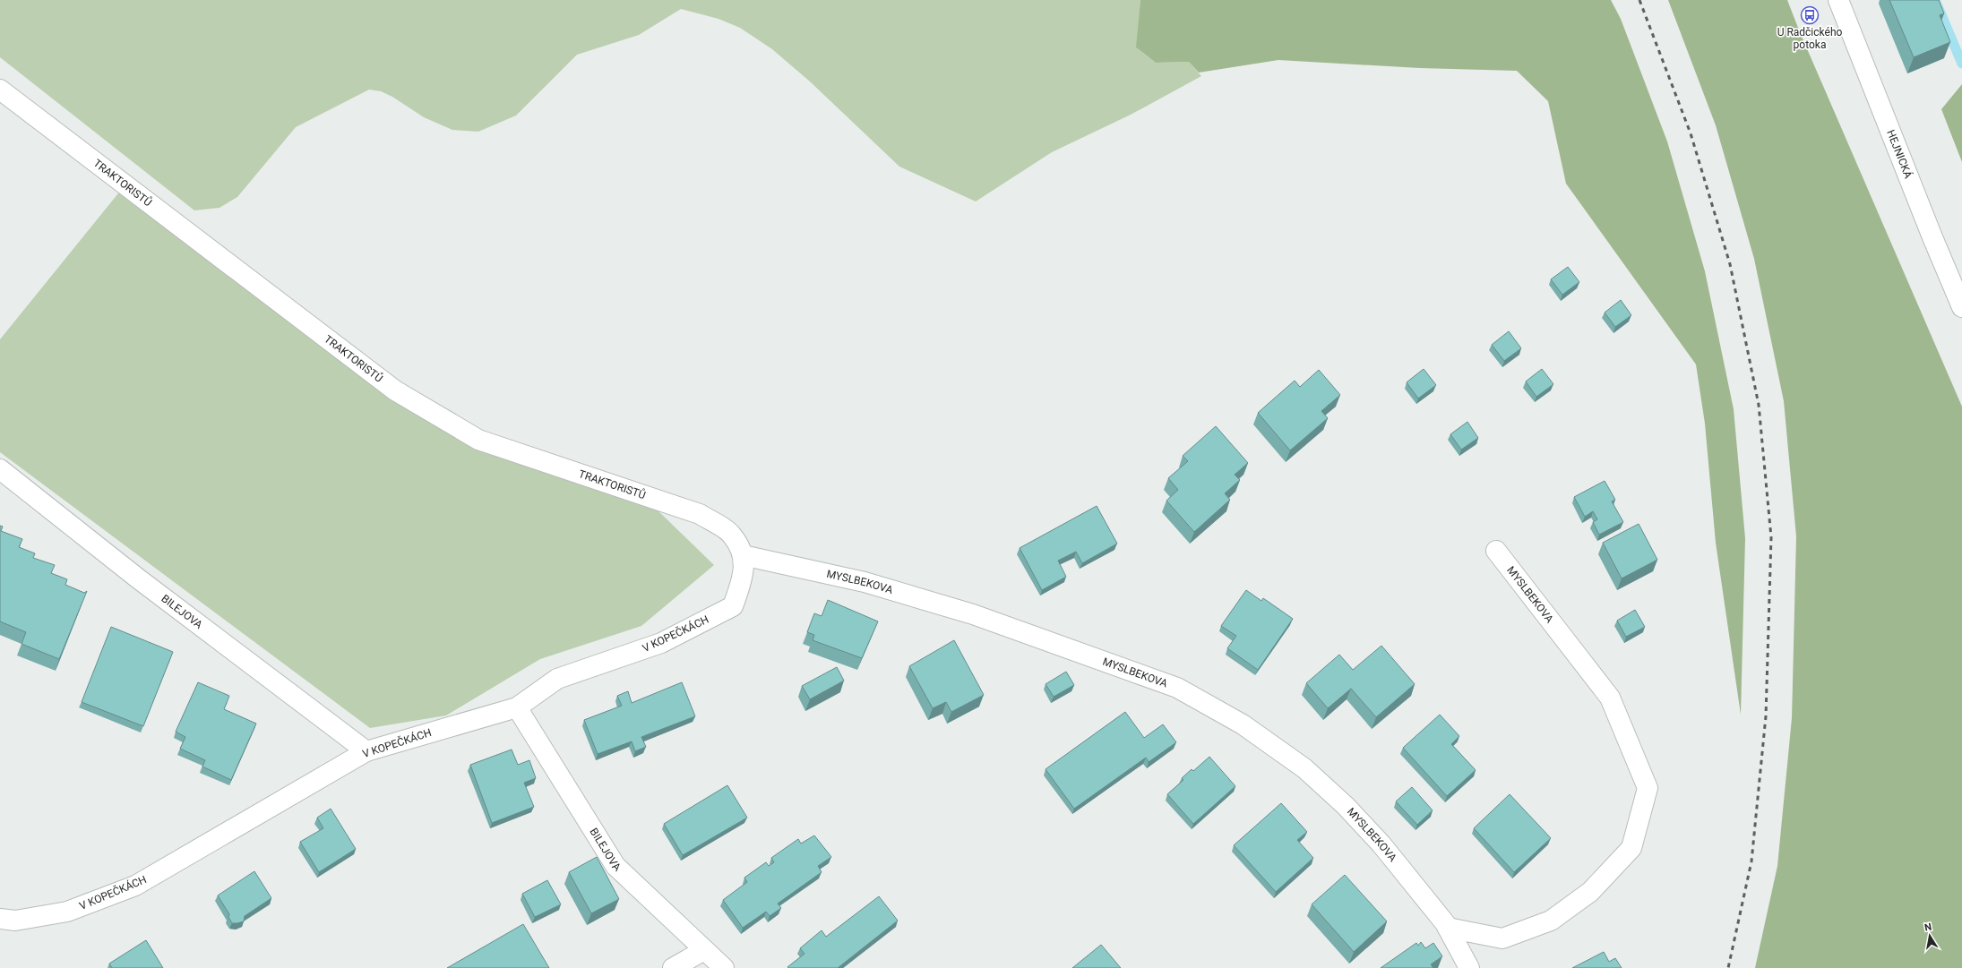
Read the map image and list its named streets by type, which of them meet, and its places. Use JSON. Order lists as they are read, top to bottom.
{
  "streets": {
    "street": [
      "HEJNICKÁ",
      "TRAKTORISTŮ",
      "MYSLBEKOVA",
      "BILEJOVA",
      "V KOPEČKÁCH"
    ]
  },
  "crossings": [
    ["TRAKTORISTŮ", "MYSLBEKOVA"],
    ["TRAKTORISTŮ", "V KOPEČKÁCH"],
    ["MYSLBEKOVA", "V KOPEČKÁCH"],
    ["BILEJOVA", "V KOPEČKÁCH"]
  ],
  "places": {
    "bus stop": ["U Radčického potoka"]
  },
  "north": "top"
}
